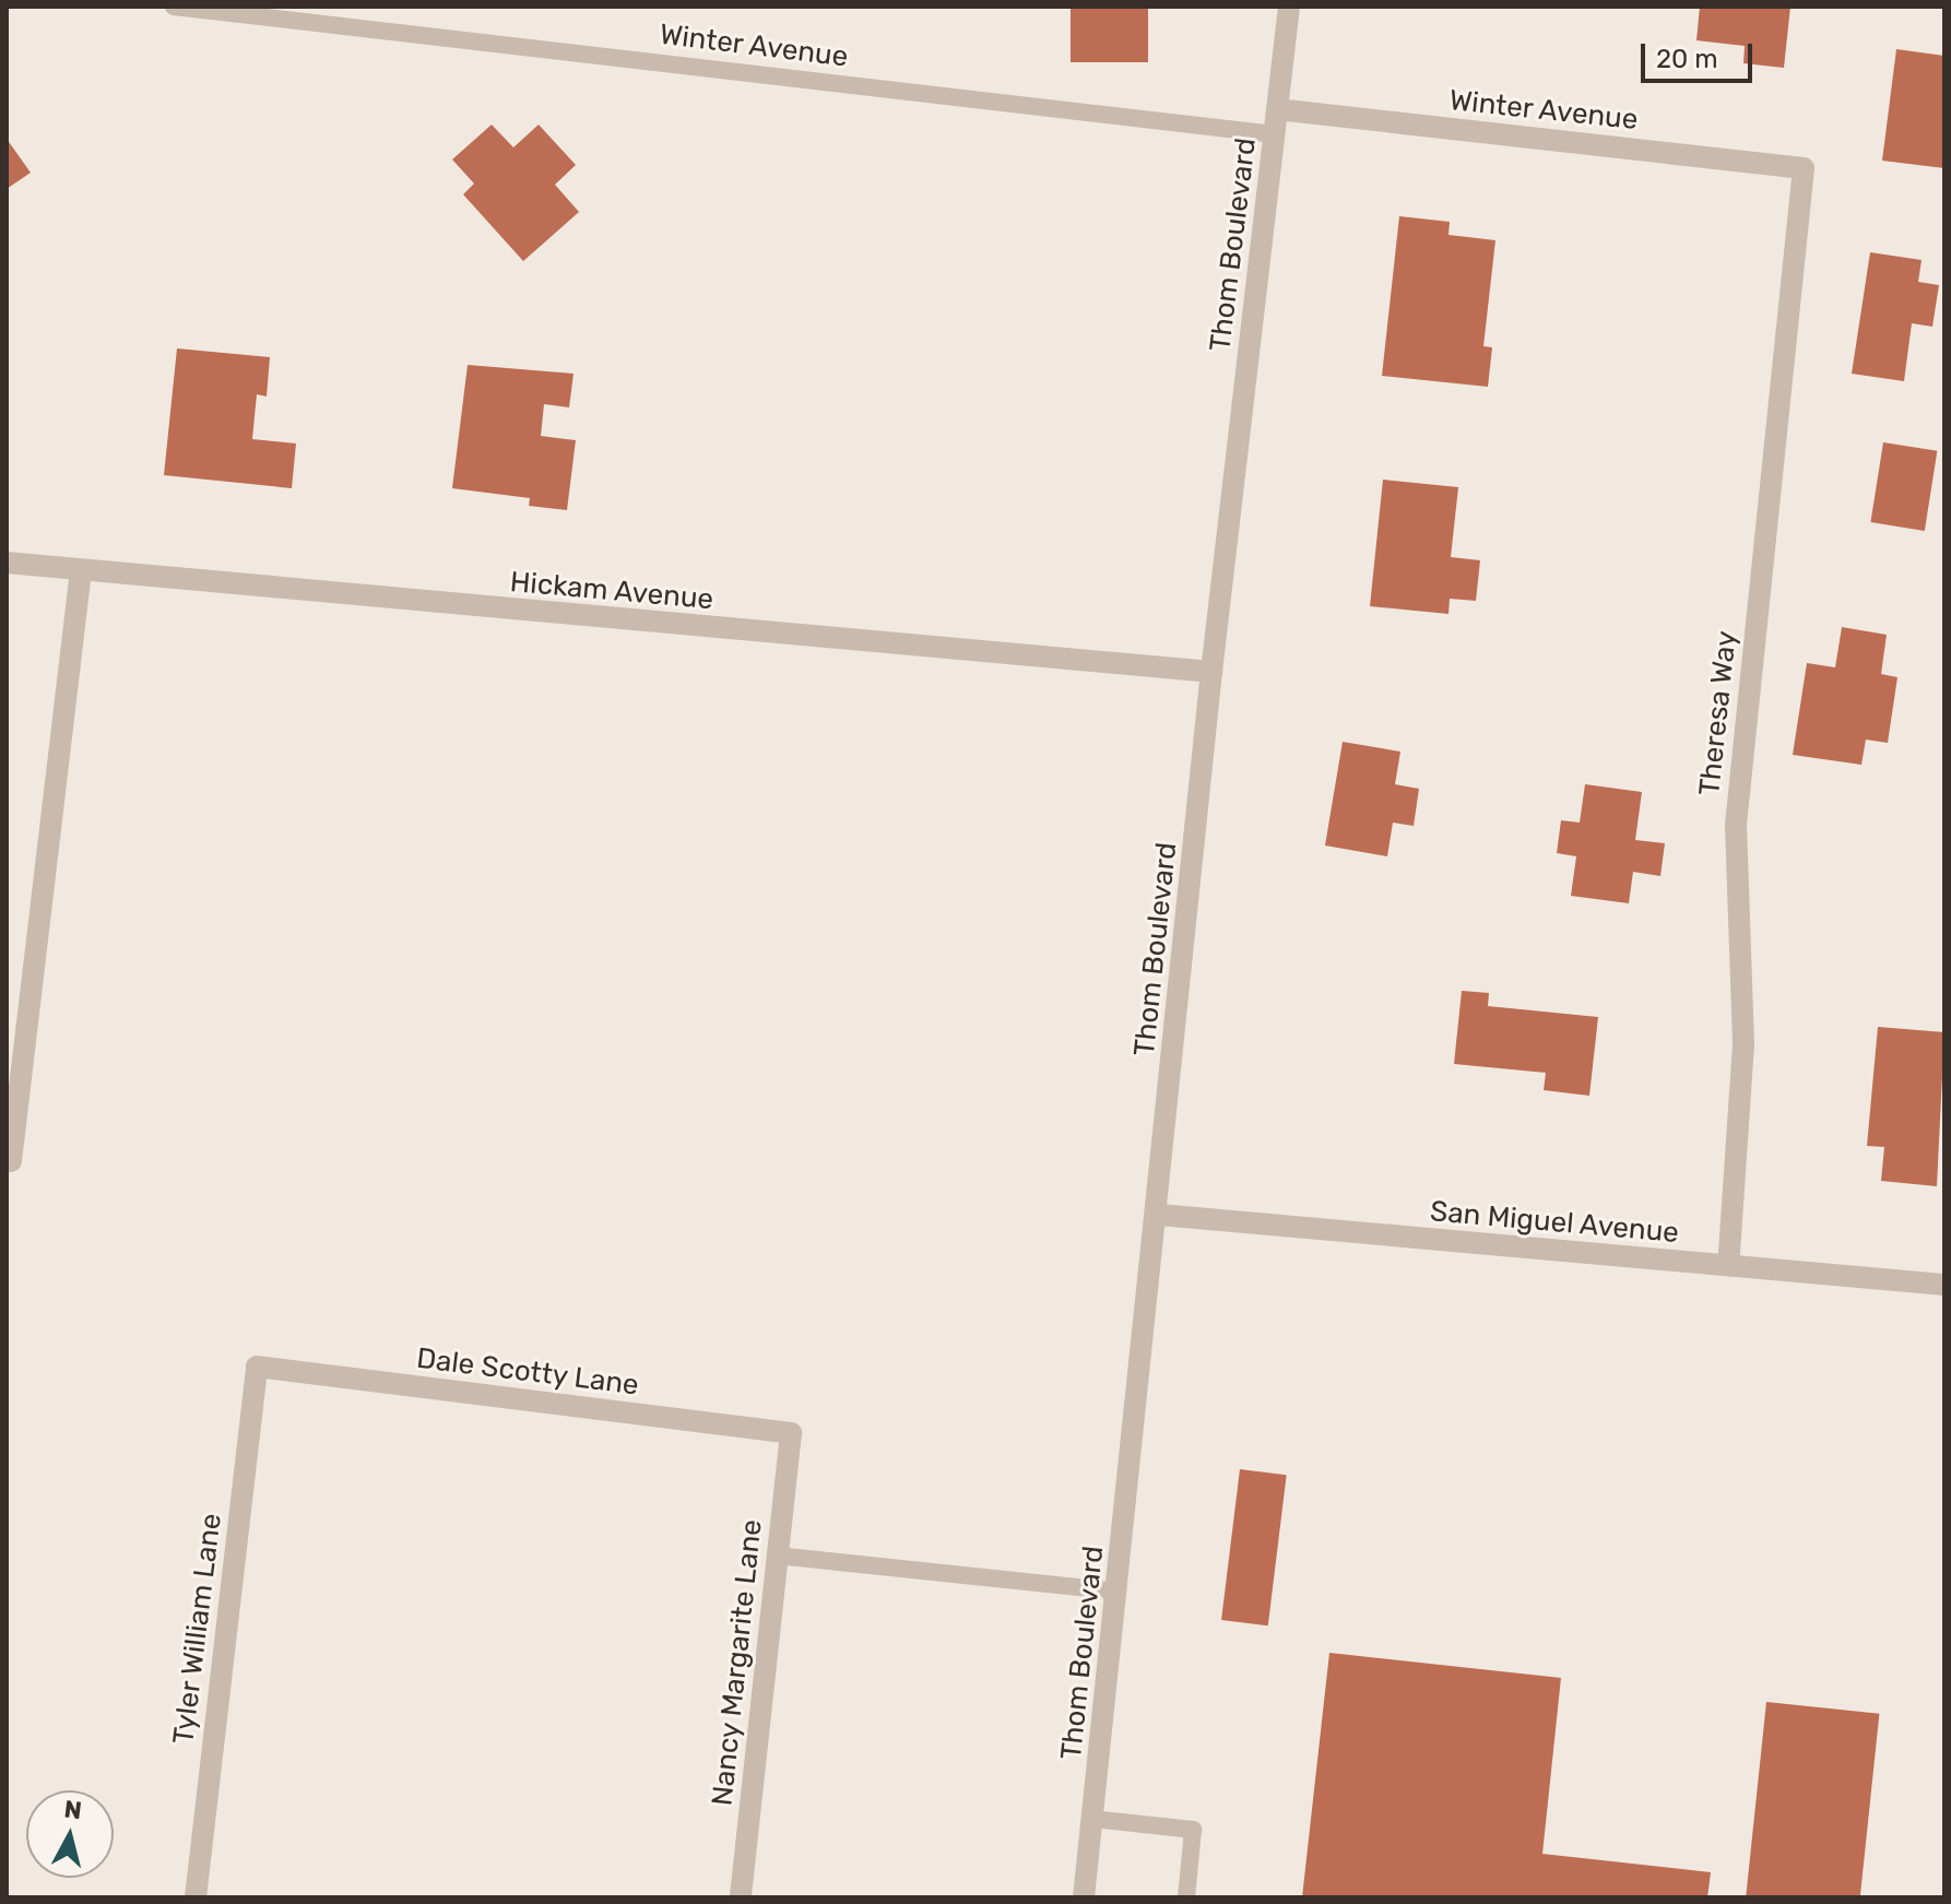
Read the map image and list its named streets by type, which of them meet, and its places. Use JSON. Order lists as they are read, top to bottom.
{
  "streets": {
    "street": [
      "Winter Avenue",
      "Thom Boulevard",
      "Hickam Avenue",
      "Theresa Way",
      "San Miguel Avenue",
      "Dale Scotty Lane",
      "Tyler William Lane",
      "Nancy Margarite Lane"
    ]
  },
  "crossings": [
    ["Winter Avenue", "Thom Boulevard"],
    ["Winter Avenue", "Theresa Way"],
    ["Thom Boulevard", "Hickam Avenue"],
    ["Thom Boulevard", "San Miguel Avenue"],
    ["Theresa Way", "San Miguel Avenue"],
    ["Dale Scotty Lane", "Tyler William Lane"],
    ["Dale Scotty Lane", "Nancy Margarite Lane"]
  ],
  "scale_bar": "20 m",
  "north": "top"
}
